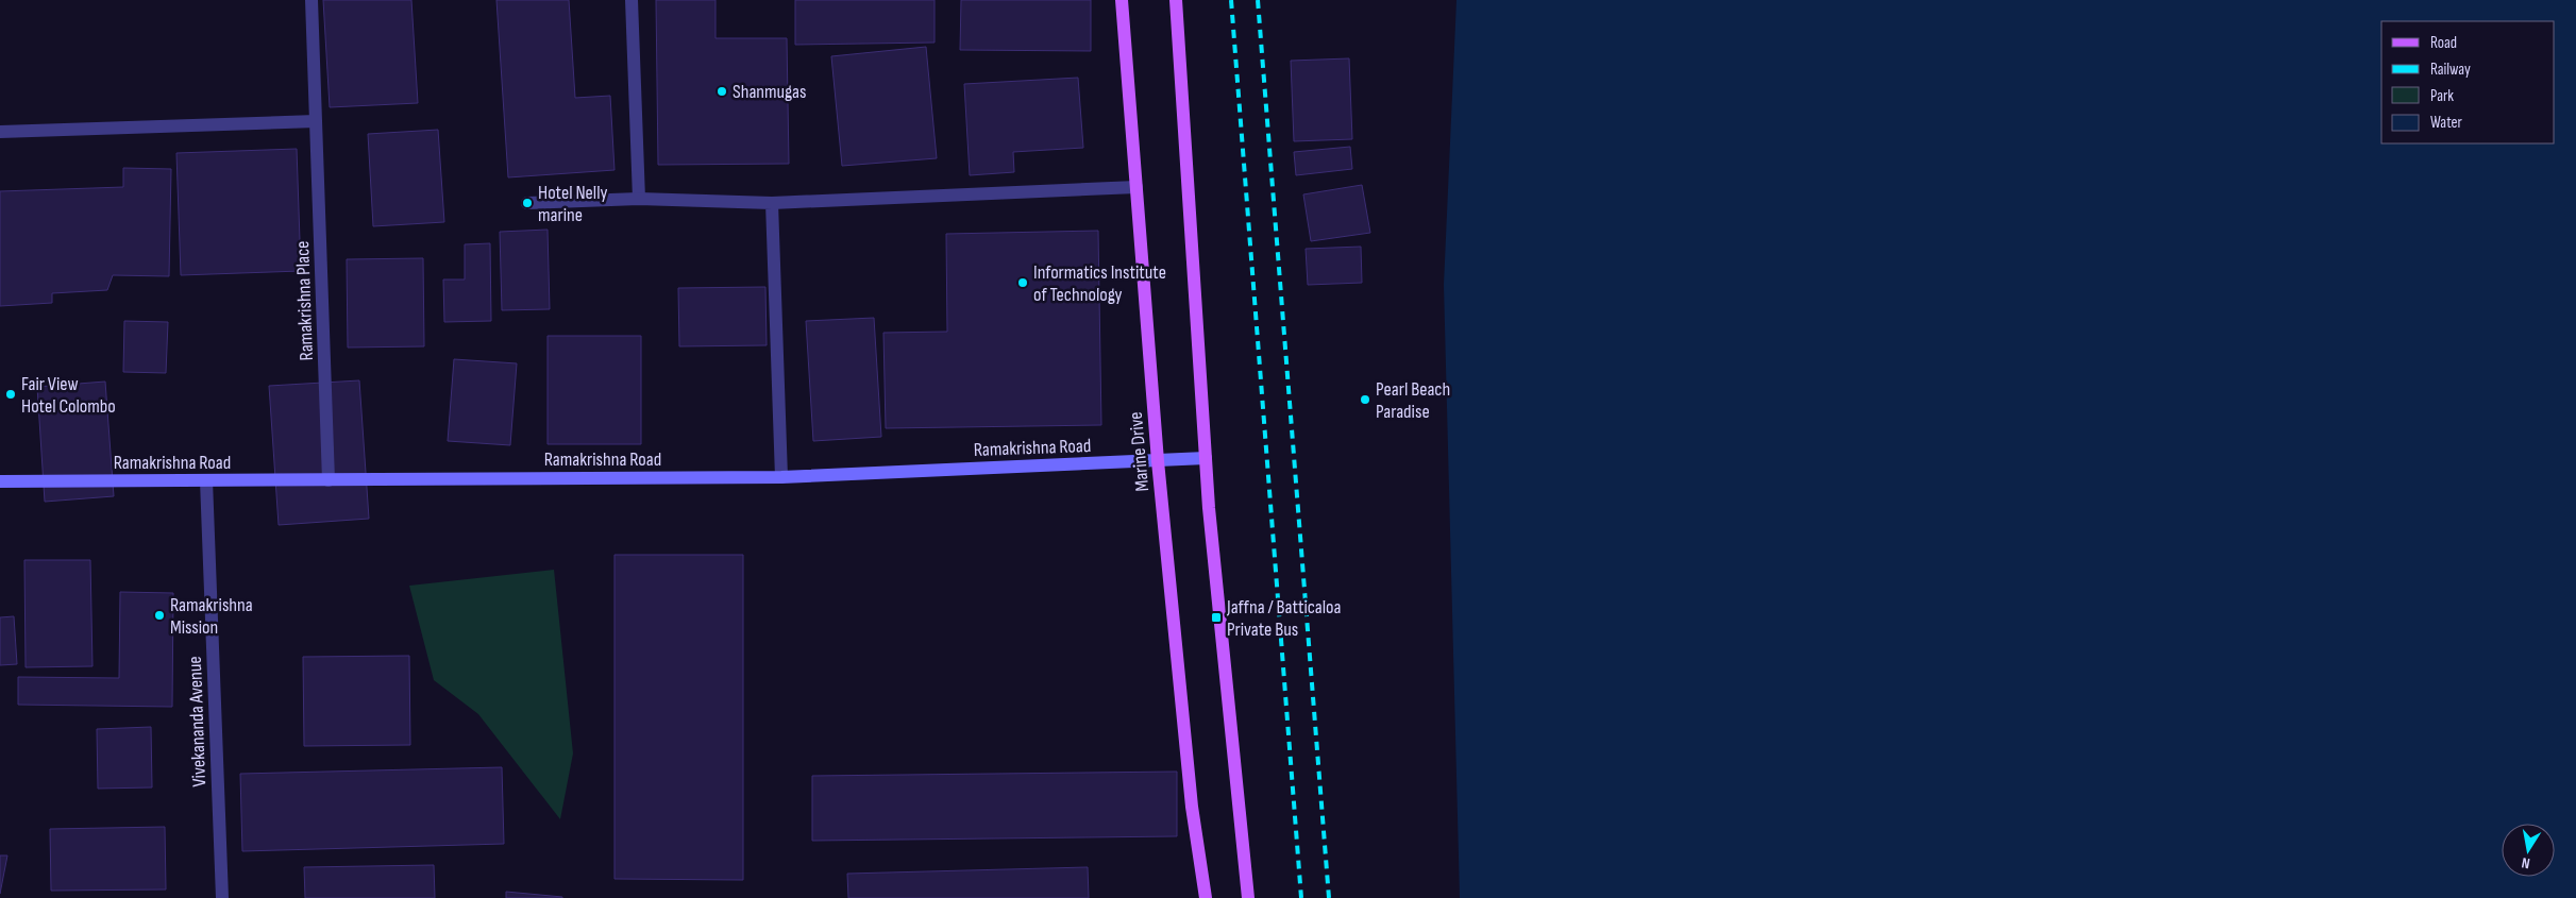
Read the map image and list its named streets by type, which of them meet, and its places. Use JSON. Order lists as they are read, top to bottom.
{
  "streets": {
    "main road": ["Marine Drive"],
    "street": ["Ramakrishna Place", "Ramakrishna Road", "Vivekananda Avenue"]
  },
  "crossings": [
    ["Ramakrishna Place", "Ramakrishna Road"],
    ["Ramakrishna Road", "Marine Drive"],
    ["Ramakrishna Road", "Vivekananda Avenue"]
  ],
  "places": {
    "other": [
      "Shanmugas",
      "Hotel Nelly marine",
      "Informatics Institute of Technology",
      "Fair View Hotel Colombo",
      "Pearl Beach Paradise",
      "Ramakrishna Mission"
    ],
    "transit": ["Jaffna / Batticaloa Private Bus"]
  },
  "legend": [
    "Road",
    "Railway",
    "Park",
    "Water"
  ],
  "north": "bottom"
}
